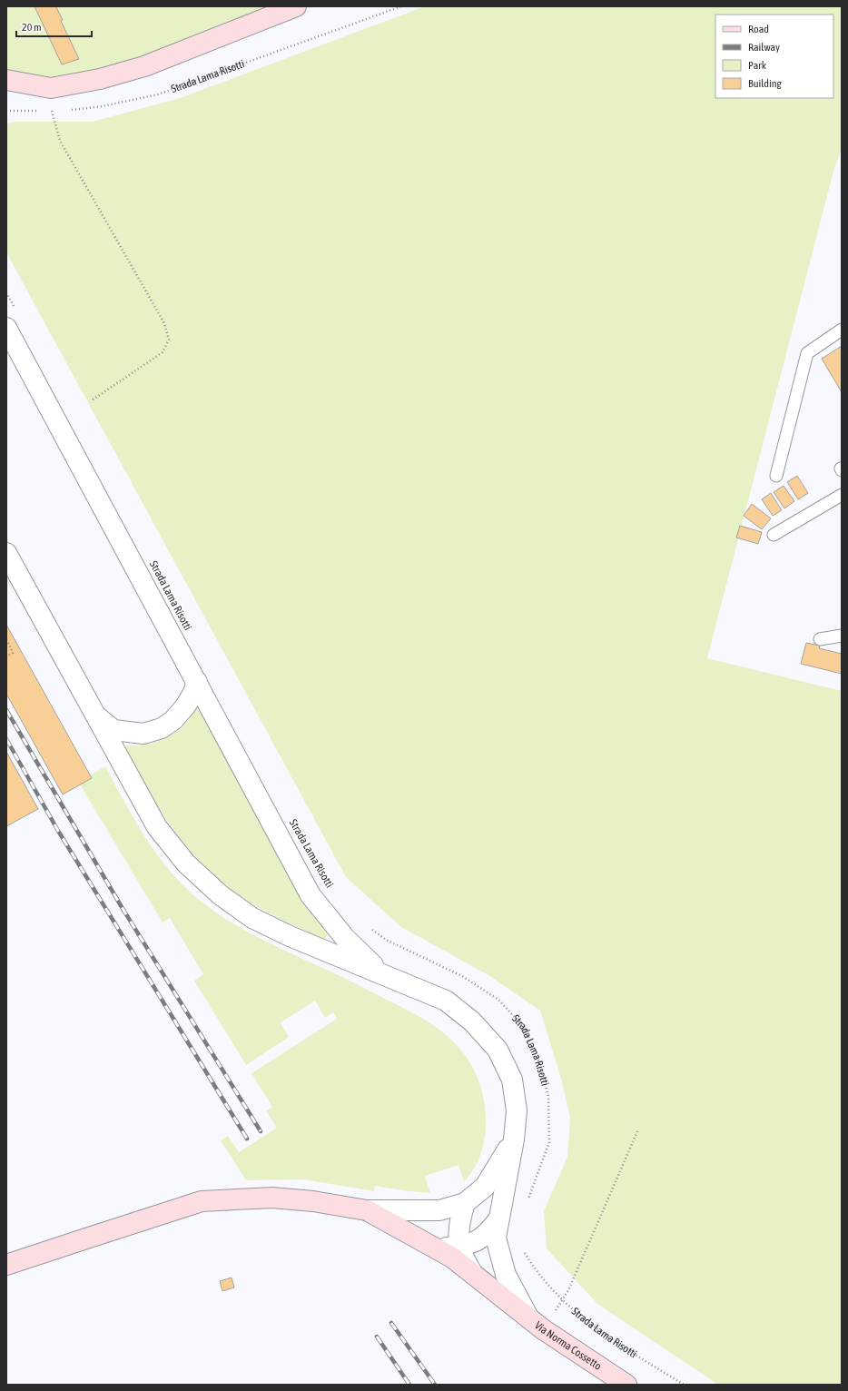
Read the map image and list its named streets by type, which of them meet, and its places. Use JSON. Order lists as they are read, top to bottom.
{
  "streets": {
    "street": ["Via Norma Cossetto"],
    "path": ["Strada Lama Risotti"]
  },
  "legend": [
    "Road",
    "Railway",
    "Park",
    "Building"
  ],
  "scale_bar": "20 m"
}
